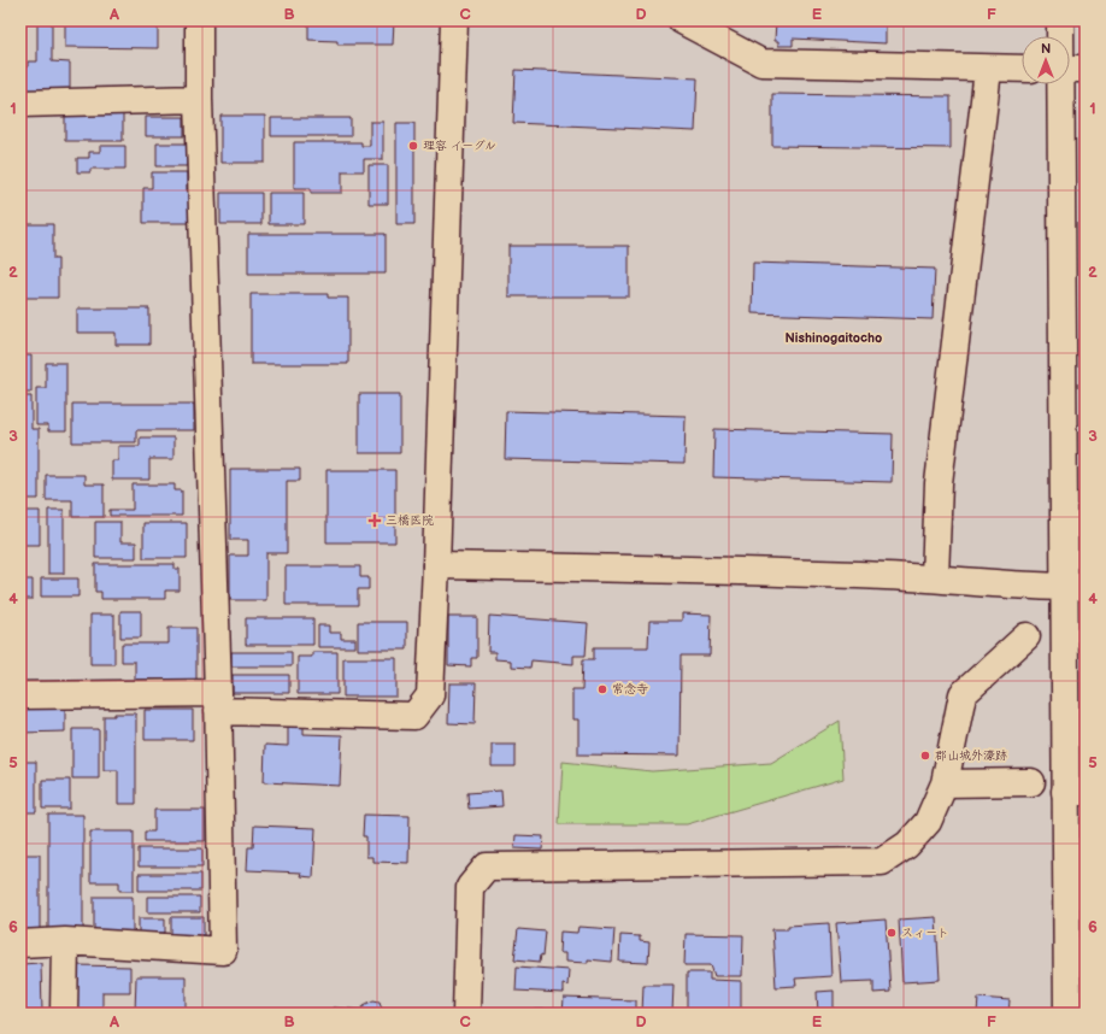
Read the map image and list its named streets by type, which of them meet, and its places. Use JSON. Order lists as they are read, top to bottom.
{
  "districts": ["Nishinogaitocho"],
  "places": {
    "other": [
      "理容 イーグル",
      "常念寺",
      "郡山城外濠跡",
      "スィート"
    ],
    "health": ["三橋医院"]
  },
  "north": "top",
  "grid": {
    "columns": [
      "A",
      "B",
      "C",
      "D",
      "E",
      "F"
    ],
    "rows": [
      "1",
      "2",
      "3",
      "4",
      "5",
      "6"
    ]
  }
}
